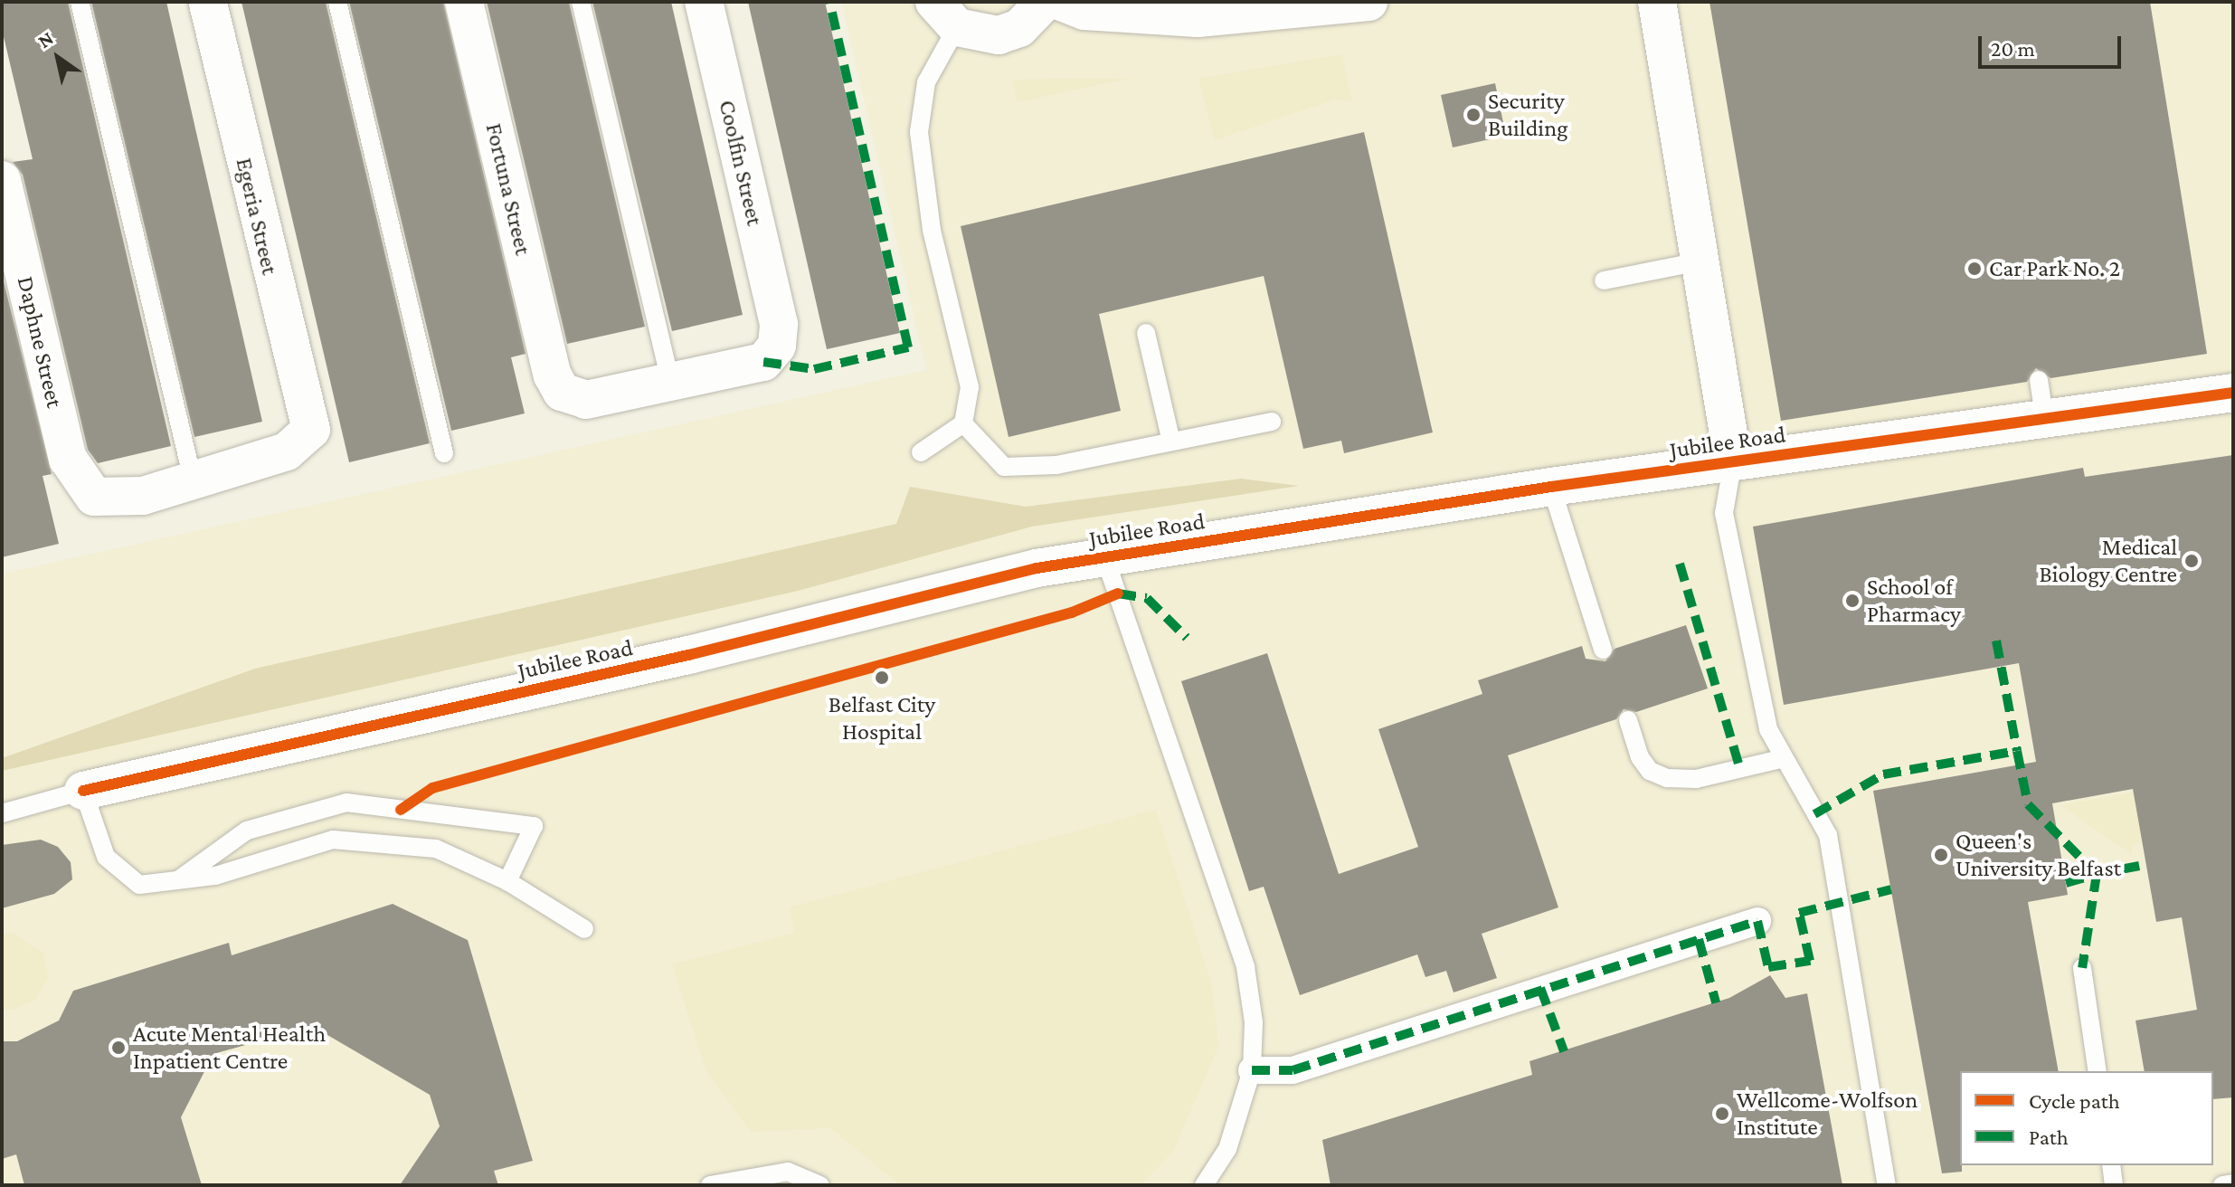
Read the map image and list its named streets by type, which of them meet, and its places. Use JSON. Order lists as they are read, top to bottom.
{
  "streets": {
    "street": [
      "Coolfin Street",
      "Fortuna Street",
      "Egeria Street",
      "Daphne Street",
      "Jubilee Road"
    ]
  },
  "crossings": [
    ["Coolfin Street", "Fortuna Street"],
    ["Egeria Street", "Daphne Street"]
  ],
  "places": [
    "Security Building",
    "Car Park No. 2",
    "Medical Biology Centre",
    "School of Pharmacy",
    "Belfast City Hospital",
    "Queen's University Belfast",
    "Acute Mental Health Inpatient Centre",
    "Wellcome-Wolfson Institute"
  ],
  "legend": ["Cycle path", "Path"],
  "scale_bar": "20 m",
  "north": "top left"
}
